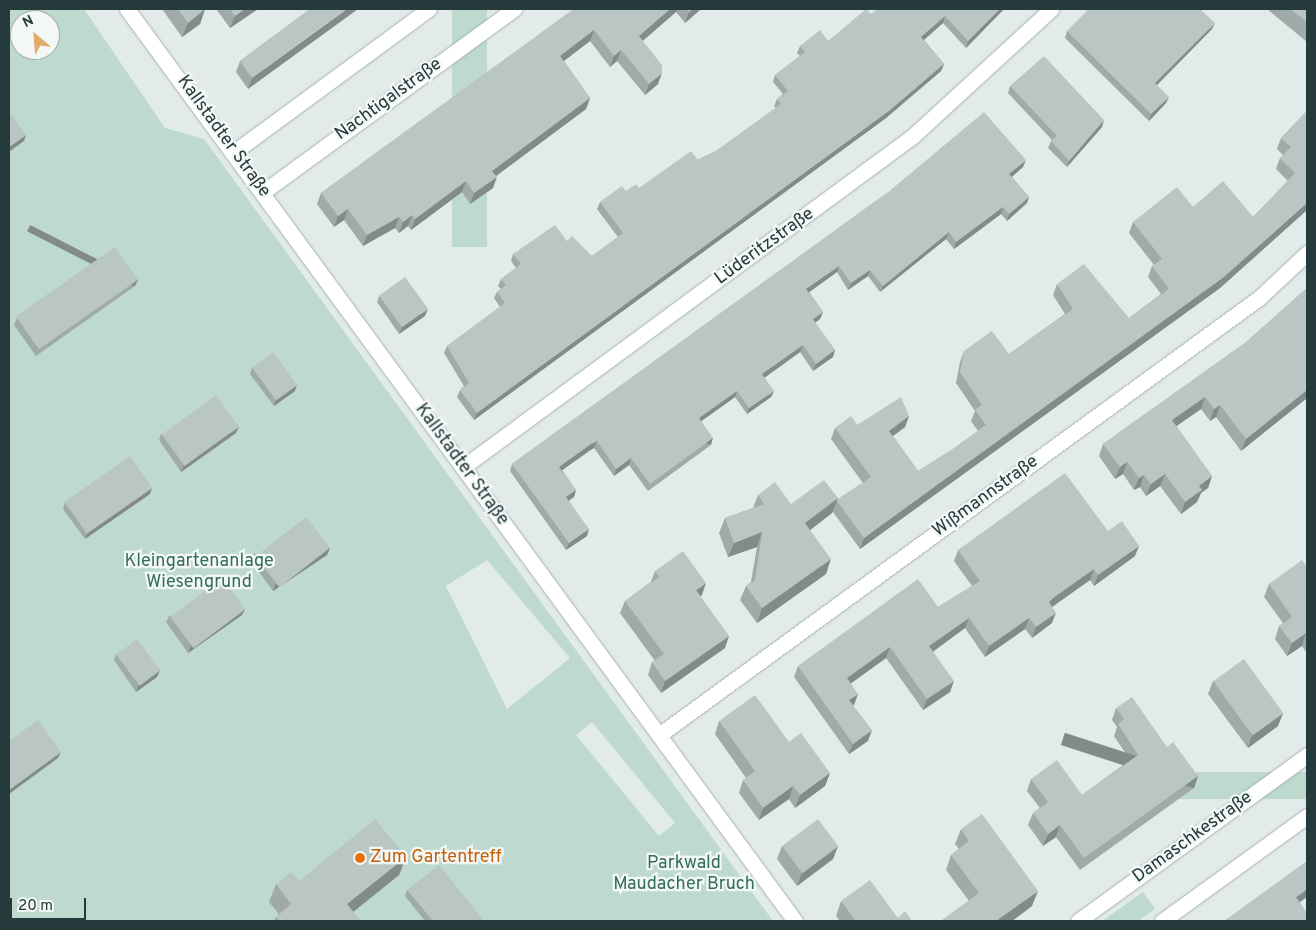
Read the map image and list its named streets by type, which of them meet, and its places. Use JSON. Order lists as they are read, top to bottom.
{
  "streets": {
    "street": [
      "Nachtigalstraße",
      "Kallstadter Straße",
      "Lüderitzstraße",
      "Wißmannstraße",
      "Damaschkestraße"
    ]
  },
  "crossings": [
    ["Nachtigalstraße", "Kallstadter Straße"],
    ["Kallstadter Straße", "Lüderitzstraße"],
    ["Kallstadter Straße", "Wißmannstraße"]
  ],
  "parks": ["Kleingartenanlage Wiesengrund", "Parkwald Maudacher Bruch"],
  "places": ["Zum Gartentreff"],
  "scale_bar": "20 m",
  "north": "top left"
}
